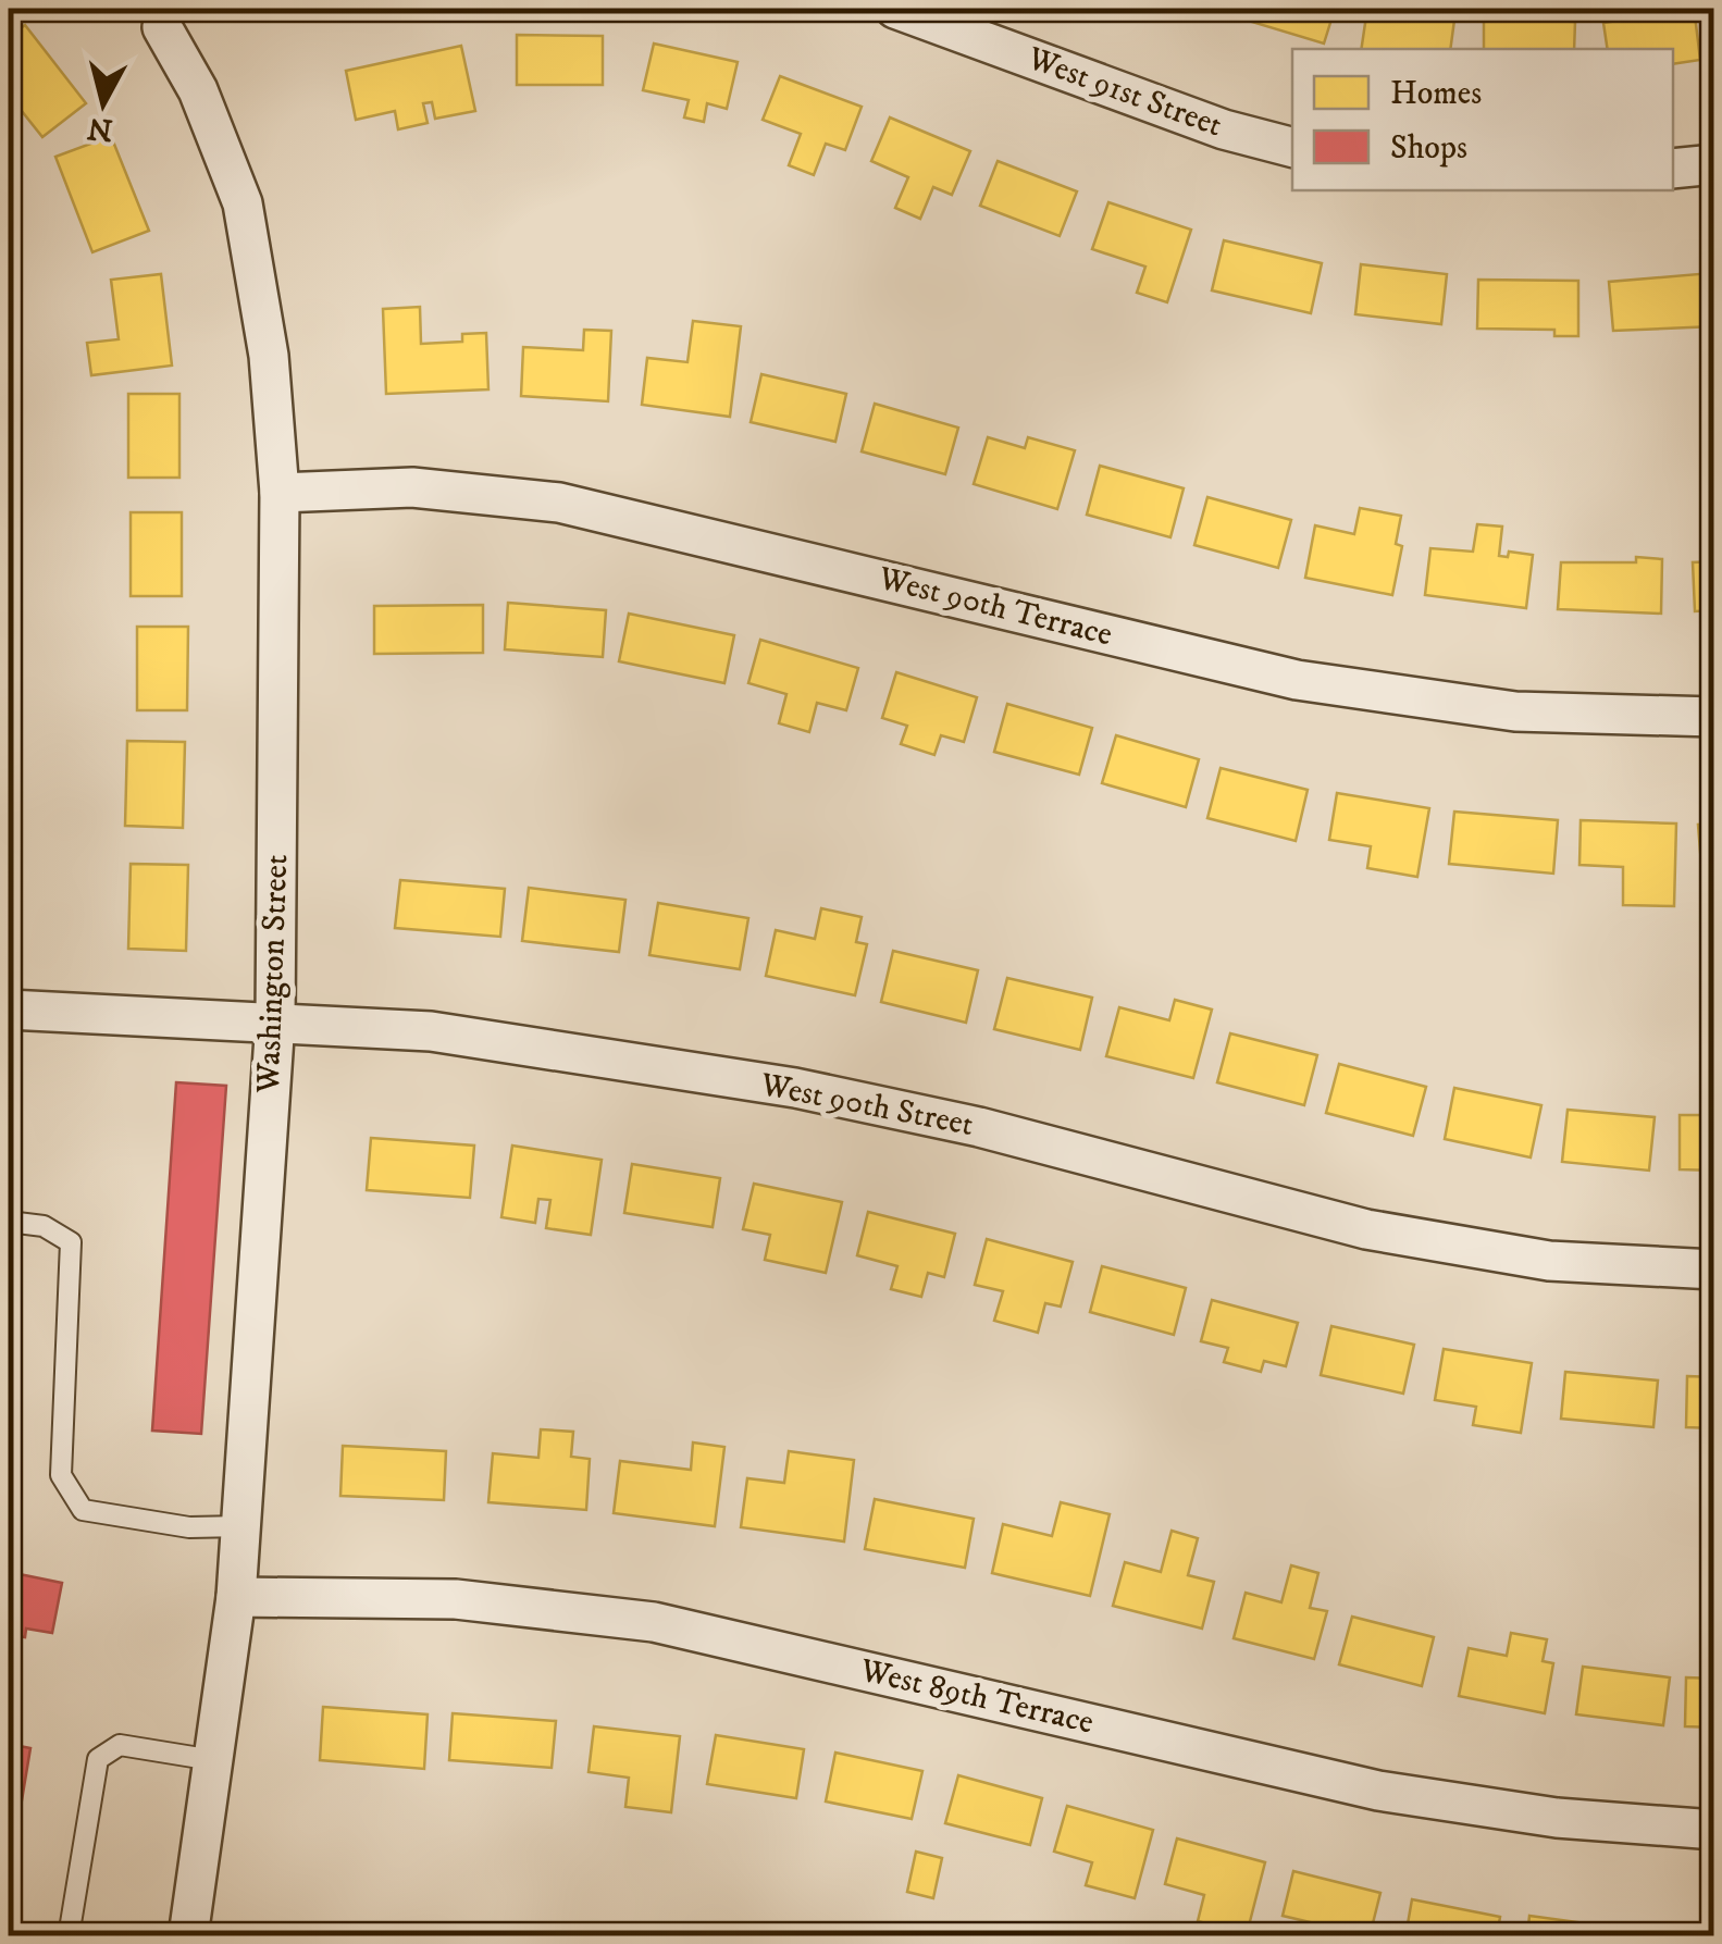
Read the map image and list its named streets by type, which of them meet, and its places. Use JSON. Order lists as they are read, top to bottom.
{
  "streets": {
    "street": [
      "West 91st Street",
      "West 90th Terrace",
      "Washington Street",
      "West 90th Street",
      "West 89th Terrace"
    ]
  },
  "crossings": [
    ["West 90th Terrace", "Washington Street"],
    ["Washington Street", "West 90th Street"],
    ["Washington Street", "West 89th Terrace"]
  ],
  "legend": ["Homes", "Shops"],
  "north": "bottom"
}
